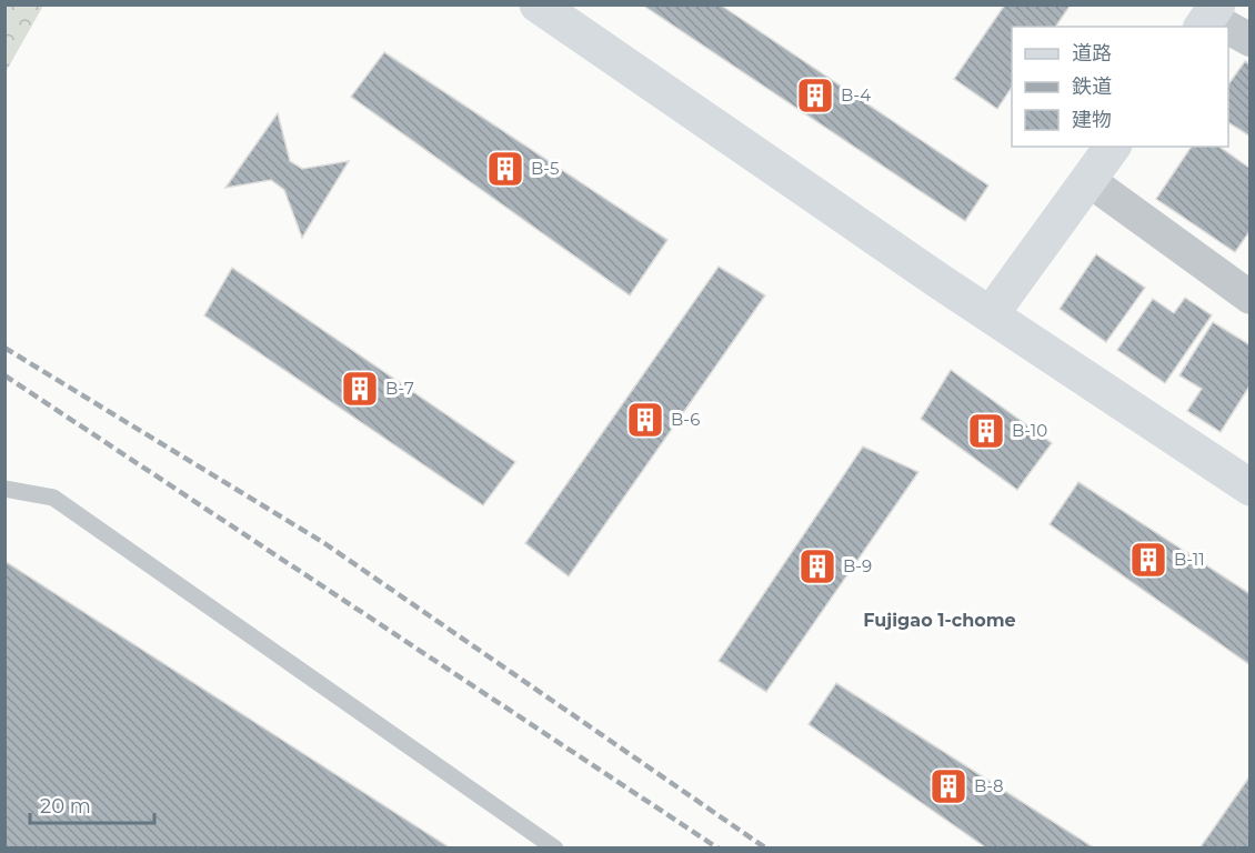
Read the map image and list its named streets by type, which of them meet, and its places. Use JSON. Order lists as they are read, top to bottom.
{
  "districts": ["Fujigao 1-chome"],
  "places": {
    "building": [
      "B-4",
      "B-5",
      "B-7",
      "B-6",
      "B-10",
      "B-11",
      "B-9",
      "B-8"
    ]
  },
  "legend": ["道路", "鉄道", "建物"],
  "scale_bar": "20 m"
}
